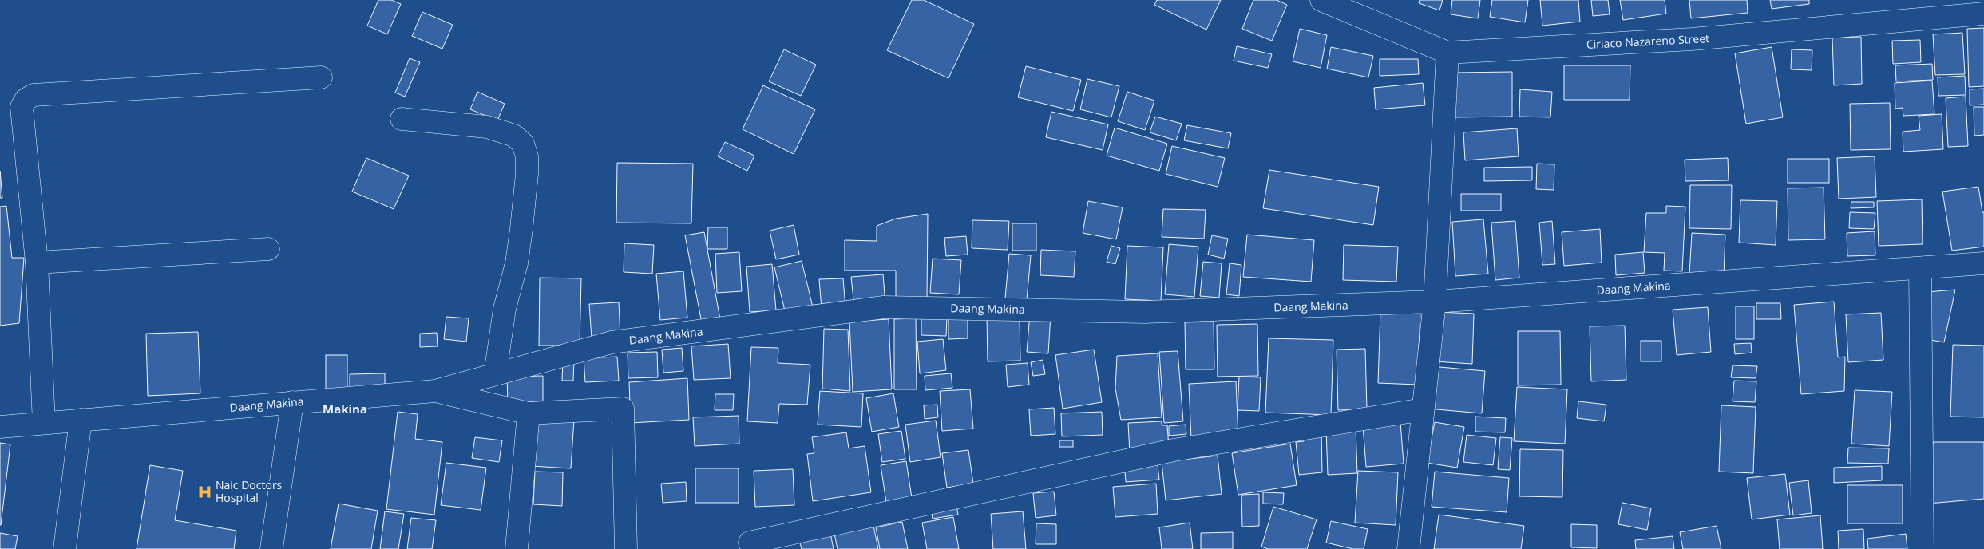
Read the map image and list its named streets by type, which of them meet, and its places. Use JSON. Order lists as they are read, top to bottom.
{
  "streets": {
    "street": ["Ciriaco Nazareno Street", "Daang Makina"]
  },
  "districts": ["Makina"],
  "places": {
    "hospital": ["Naic Doctors Hospital"]
  }
}
